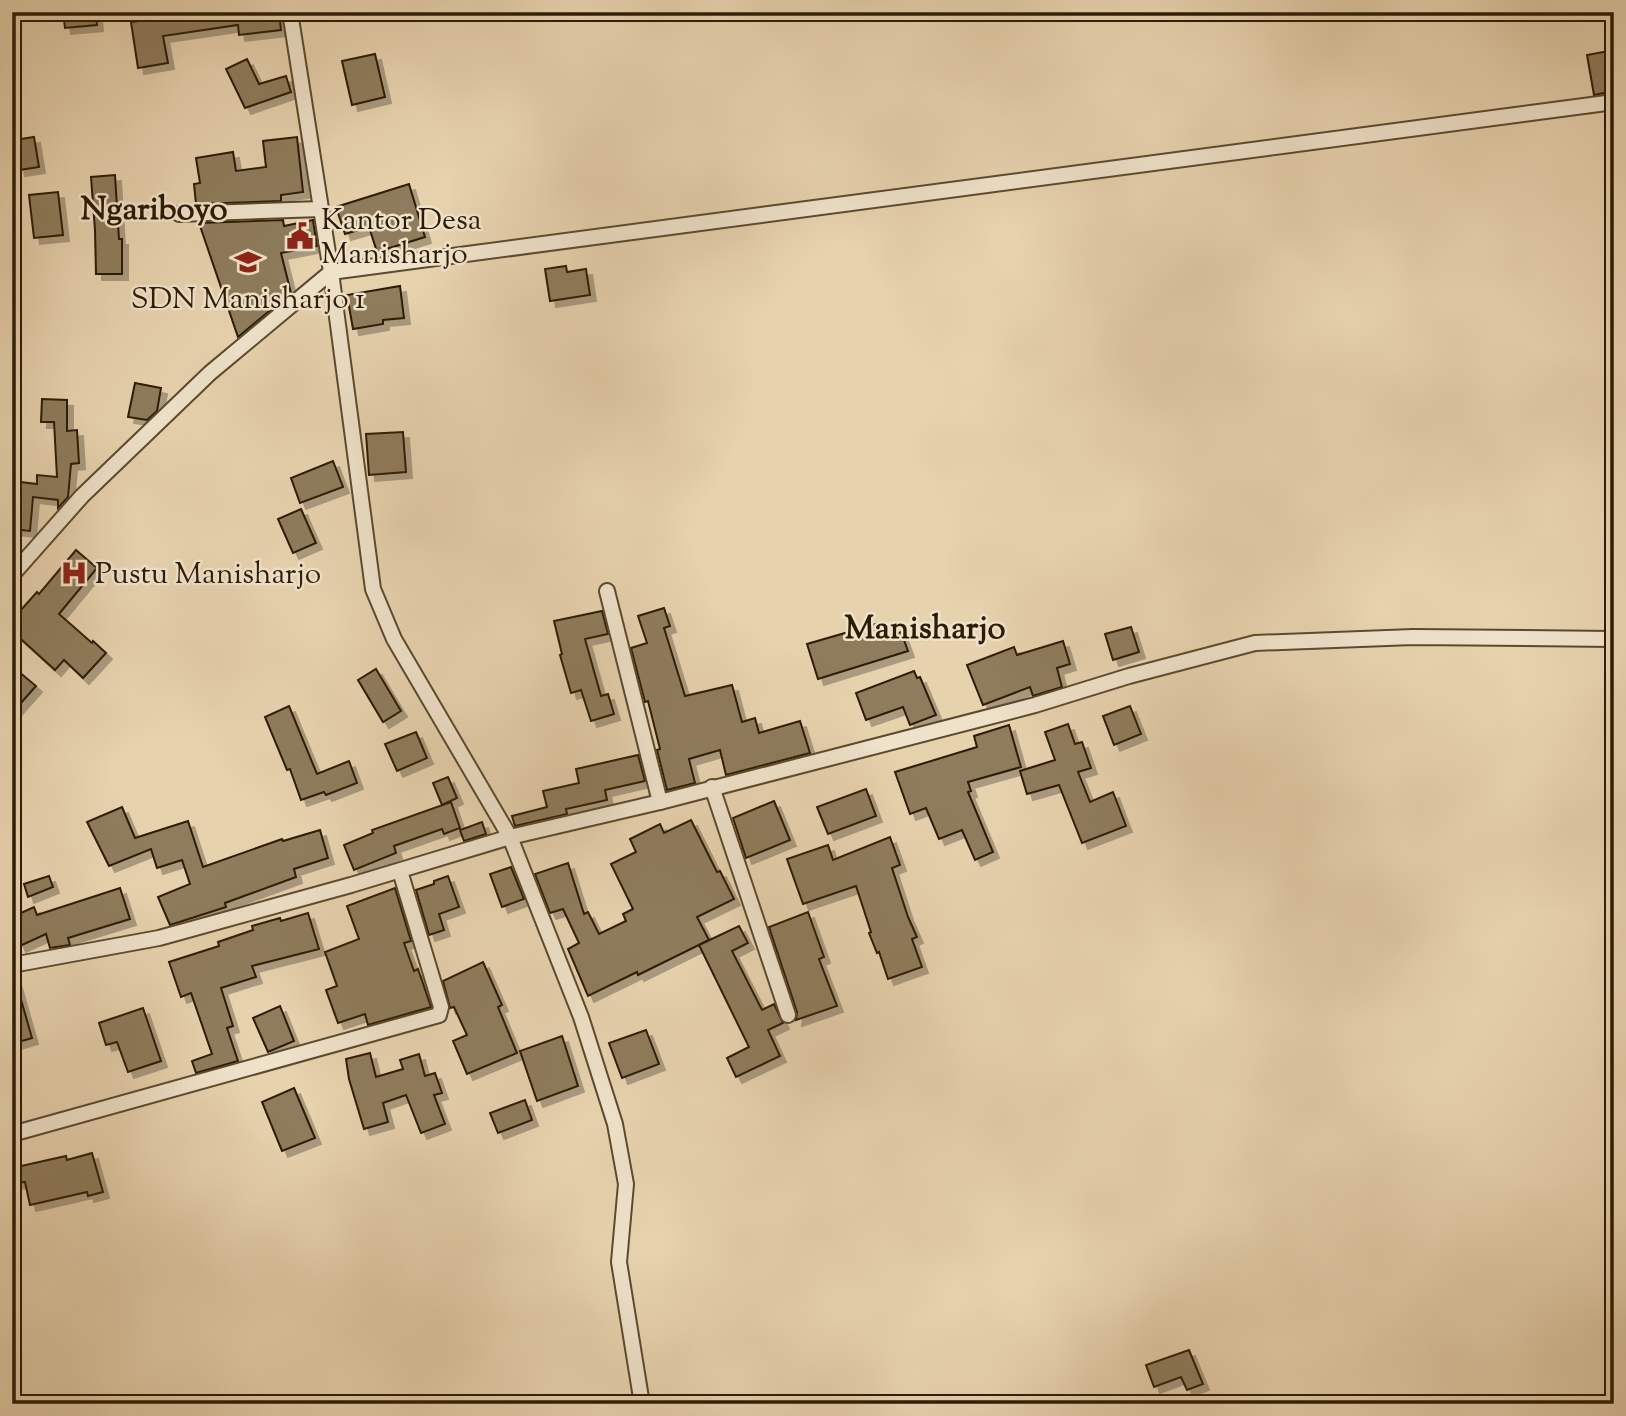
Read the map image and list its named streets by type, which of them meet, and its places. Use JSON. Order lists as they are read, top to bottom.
{
  "districts": ["Ngariboyo", "Manisharjo"],
  "places": {
    "public building": ["Kantor Desa Manisharjo"],
    "school or university": ["SDN Manisharjo 1"],
    "hospital": ["Pustu Manisharjo"]
  }
}
